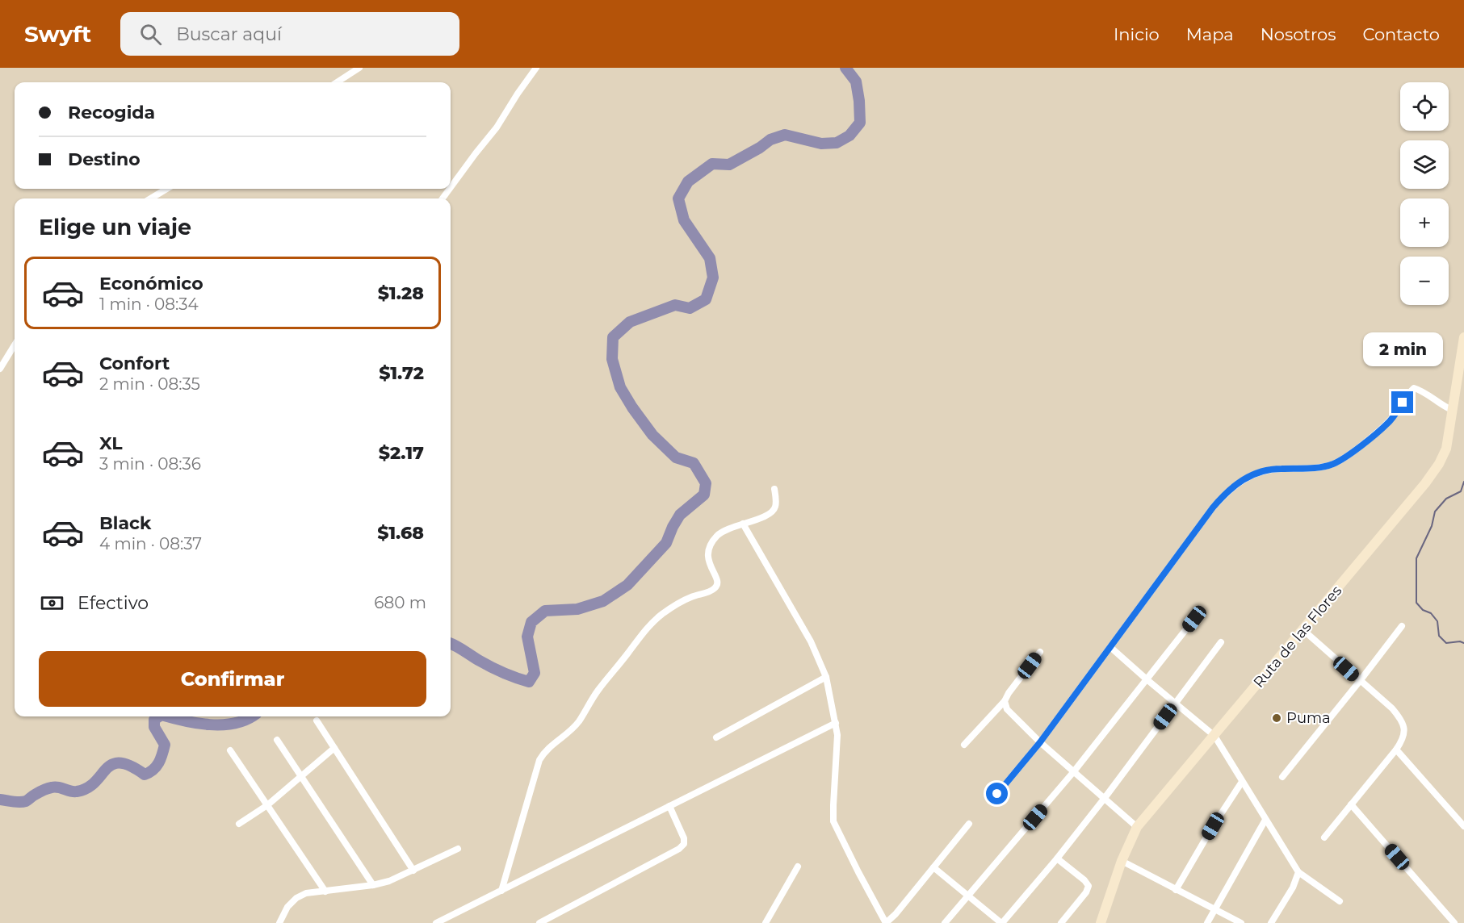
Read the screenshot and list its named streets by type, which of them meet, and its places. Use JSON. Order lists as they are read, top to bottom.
{
  "streets": {
    "main road": ["Ruta de las Flores"]
  },
  "places": ["Puma"],
  "page": {
    "header": "Swyft",
    "search": "Buscar aquí",
    "nav": [
      "Inicio",
      "Mapa",
      "Nosotros",
      "Contacto"
    ],
    "map_buttons": ["+", "−"],
    "banner": ["Recogida", "Destino"],
    "heading": "Elige un viaje",
    "list": [
      {
        "name": "Económico",
        "note": "1 min · 08:34",
        "value": "$1.28"
      },
      {
        "name": "Confort",
        "note": "2 min · 08:35",
        "value": "$1.72"
      },
      {
        "name": "XL",
        "note": "3 min · 08:36",
        "value": "$2.17"
      },
      {
        "name": "Black",
        "note": "4 min · 08:37",
        "value": "$1.68"
      }
    ],
    "bubble": "2 min",
    "pay": ["Efectivo", "680 m"],
    "buttons": "Confirmar"
  }
}
